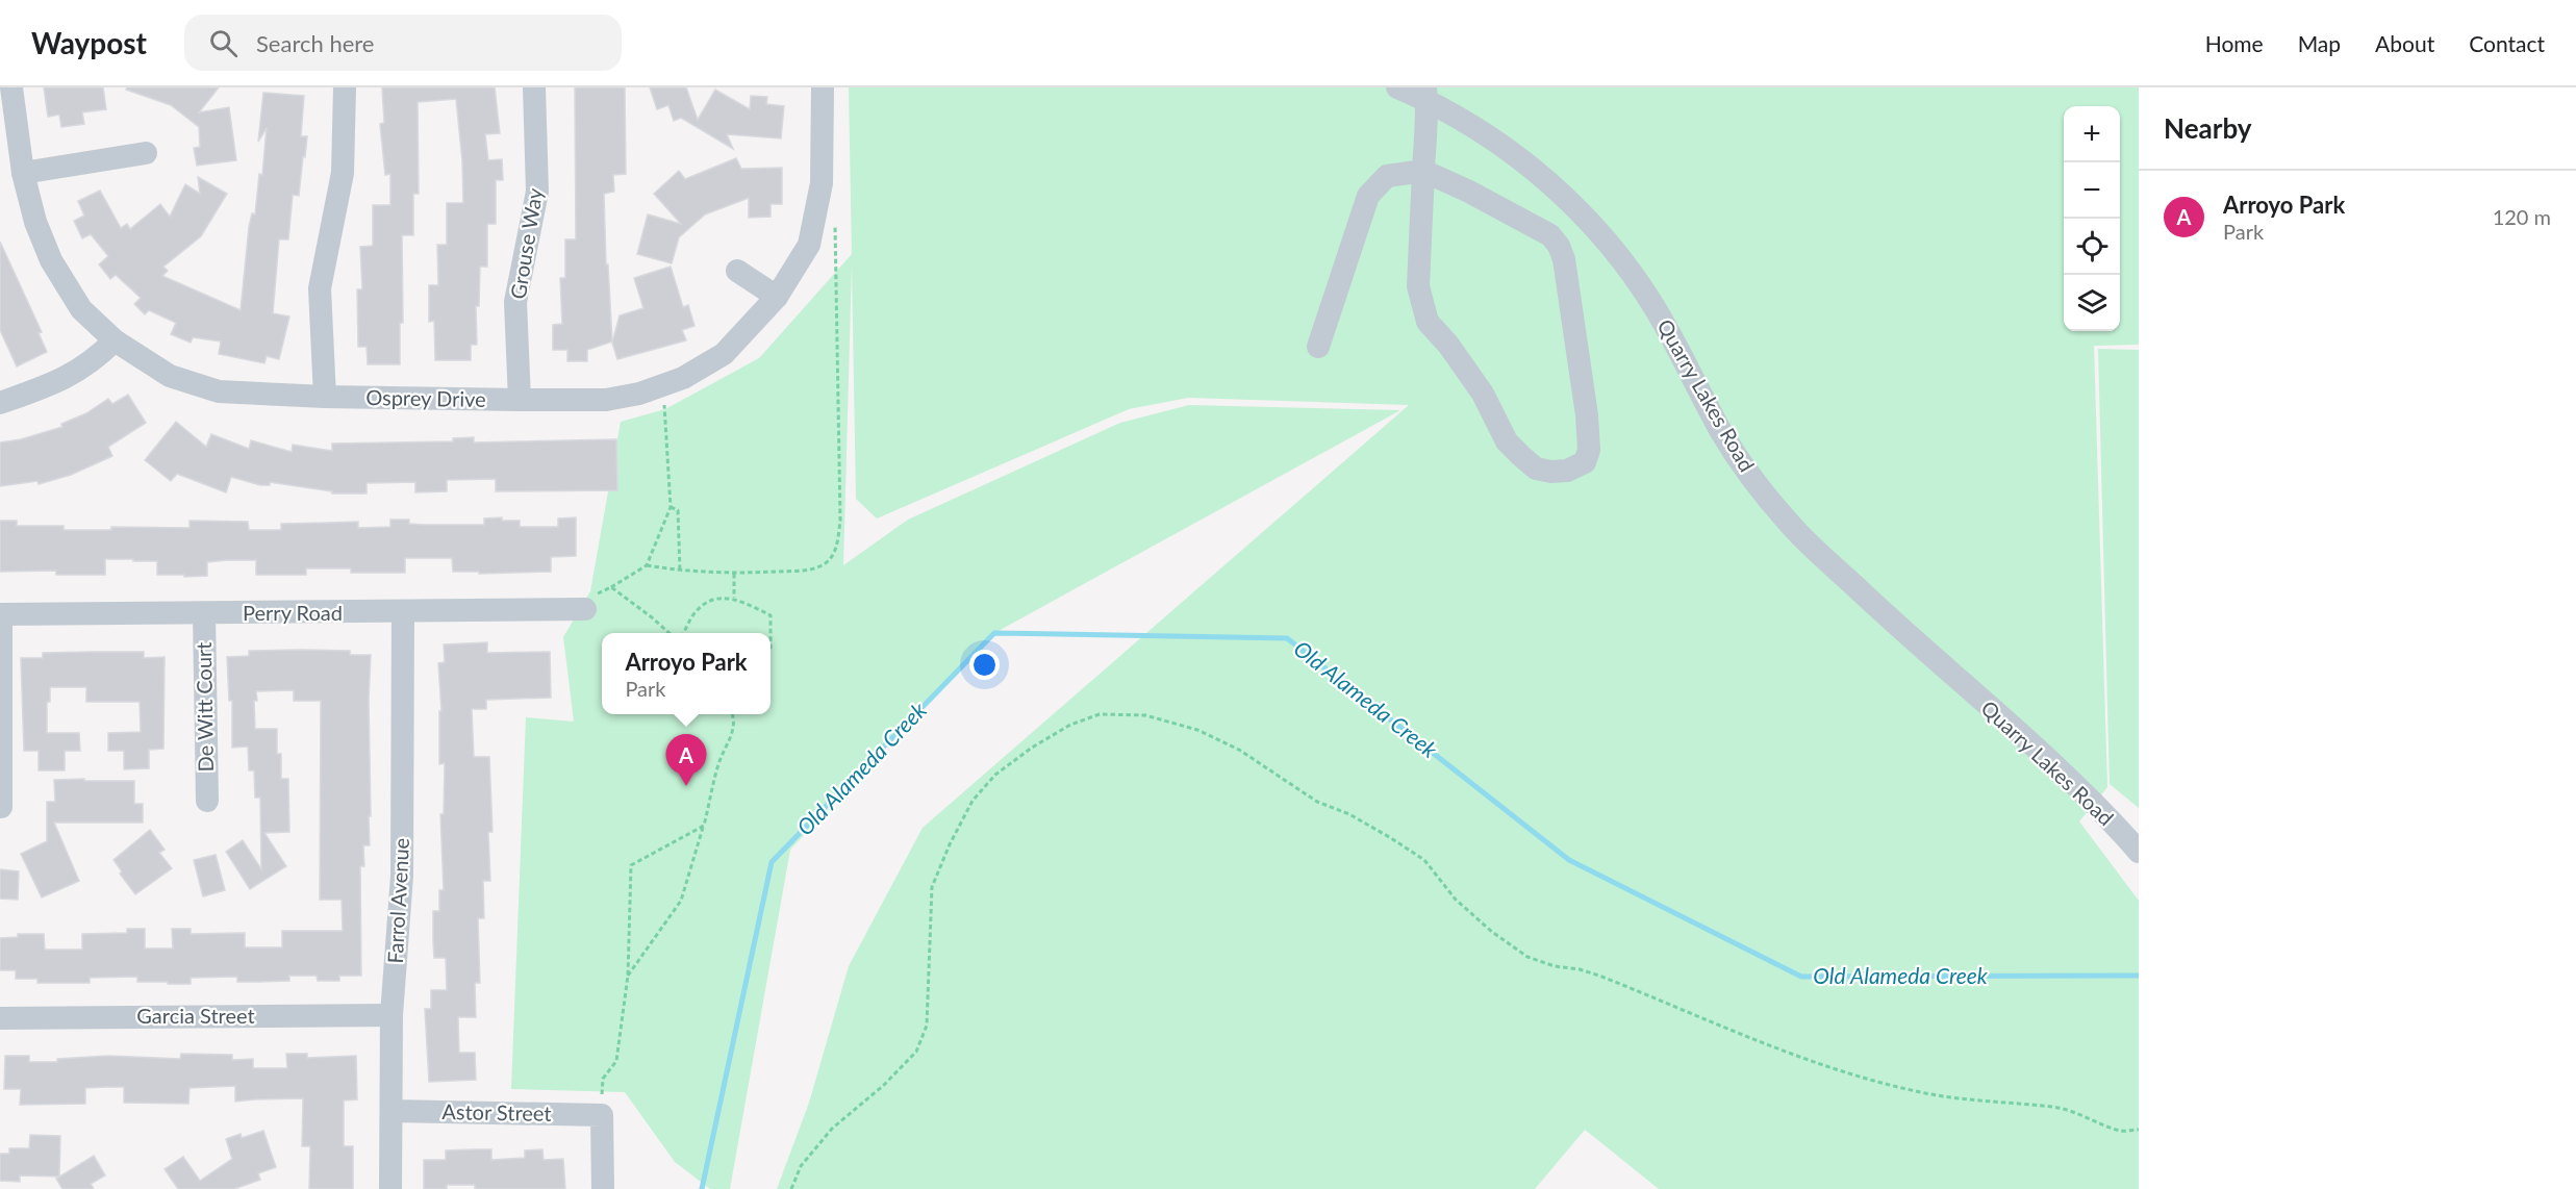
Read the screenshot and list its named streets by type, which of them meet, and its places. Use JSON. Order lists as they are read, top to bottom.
{
  "streets": {
    "street": [
      "Grouse Way",
      "Quarry Lakes Road",
      "Osprey Drive",
      "Perry Road",
      "De Witt Court",
      "Farrol Avenue",
      "Garcia Street",
      "Astor Street"
    ]
  },
  "crossings": [
    ["Grouse Way", "Osprey Drive"],
    ["Perry Road", "De Witt Court"],
    ["Perry Road", "Farrol Avenue"],
    ["Farrol Avenue", "Garcia Street"],
    ["Farrol Avenue", "Astor Street"]
  ],
  "water": ["Old Alameda Creek"],
  "page": {
    "header": "Waypost",
    "search": "Search here",
    "nav": [
      "Home",
      "Map",
      "About",
      "Contact"
    ],
    "heading": "Nearby",
    "map_buttons": ["+", "−"],
    "list": [
      {
        "mark": "A",
        "name": "Arroyo Park",
        "note": "Park",
        "value": "120 m"
      }
    ],
    "popup": ["Arroyo Park", "Park"],
    "pins": "A"
  }
}
